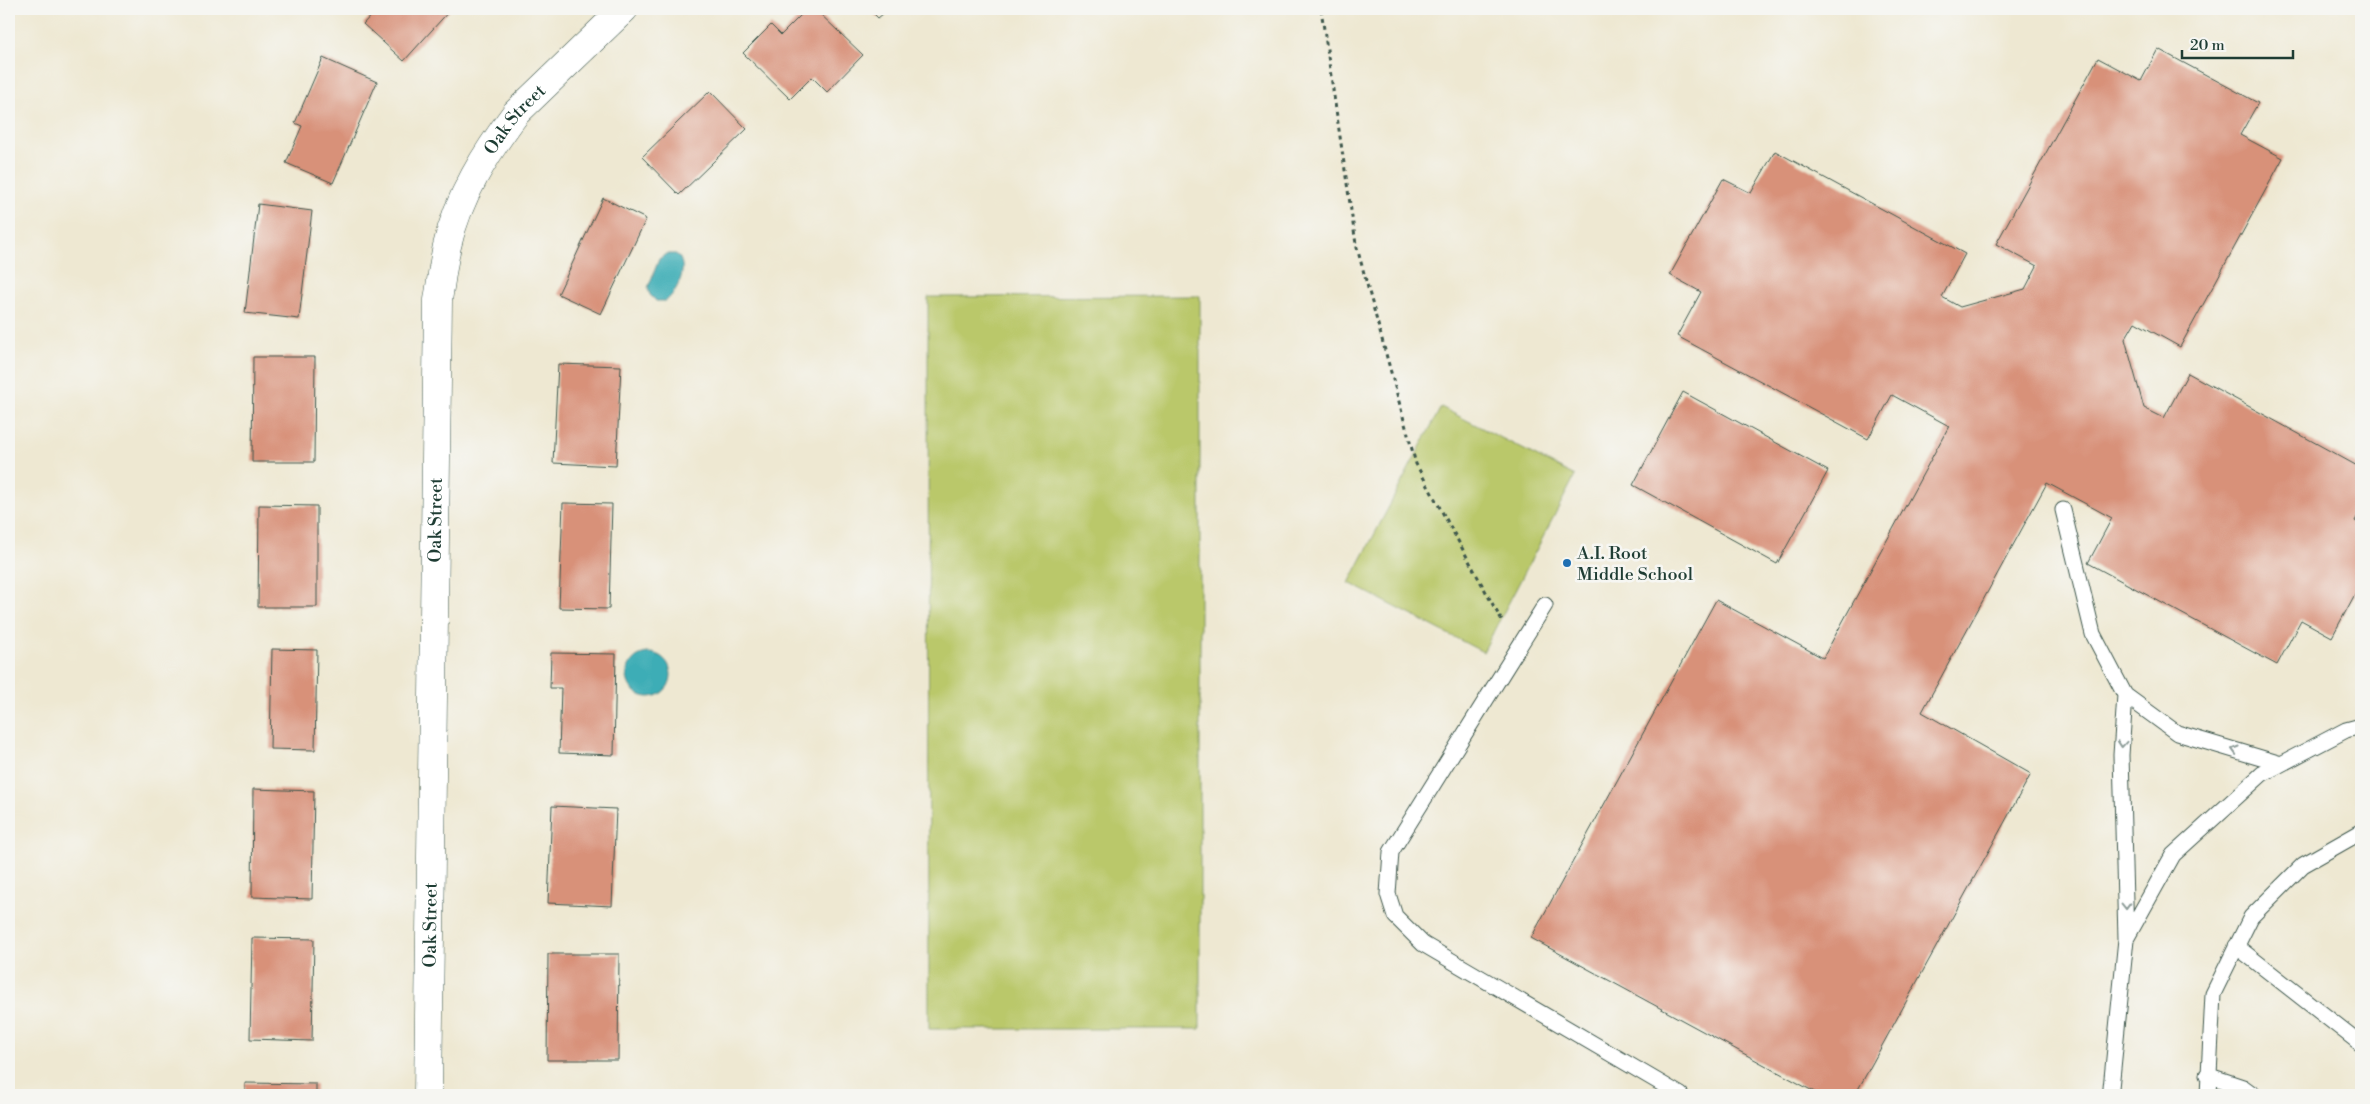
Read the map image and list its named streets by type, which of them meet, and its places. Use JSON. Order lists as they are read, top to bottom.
{
  "streets": {
    "street": ["Oak Street"]
  },
  "places": ["A.I. Root Middle School"],
  "scale_bar": "20 m"
}
